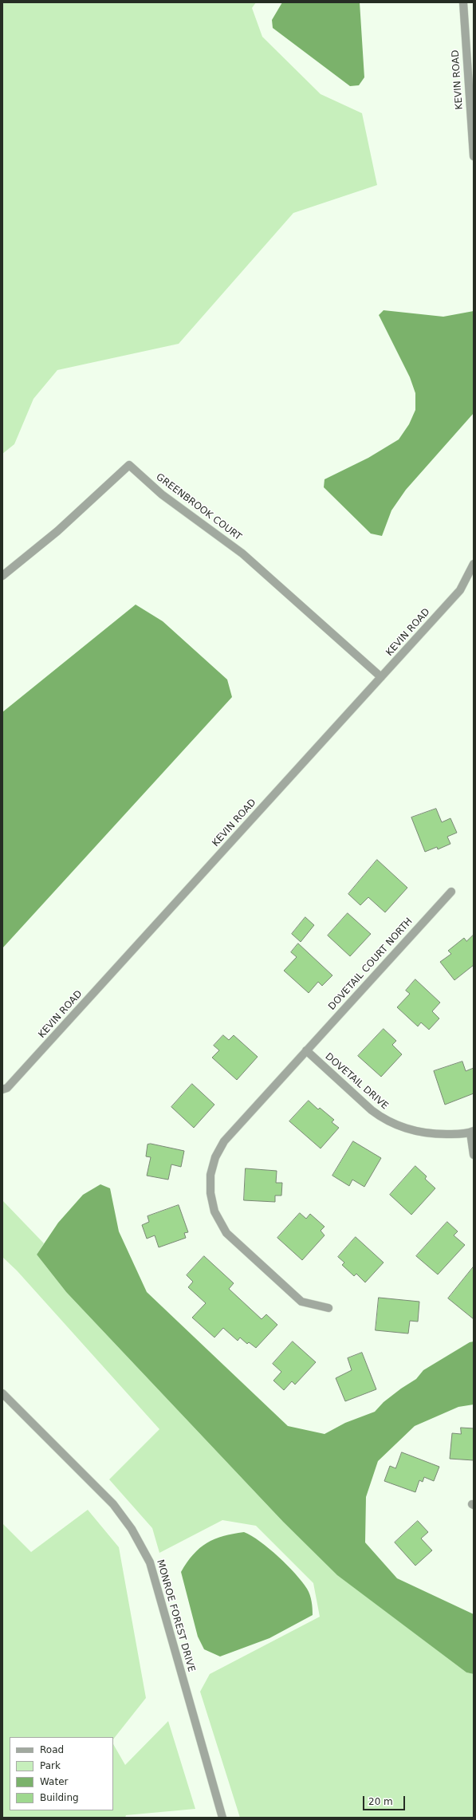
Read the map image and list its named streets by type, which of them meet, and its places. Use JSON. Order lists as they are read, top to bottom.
{
  "streets": {
    "street": [
      "KEVIN ROAD",
      "GREENBROOK COURT",
      "DOVETAIL COURT NORTH",
      "DOVETAIL DRIVE",
      "MONROE FOREST DRIVE"
    ]
  },
  "crossings": [
    ["KEVIN ROAD", "GREENBROOK COURT"],
    ["DOVETAIL COURT NORTH", "DOVETAIL DRIVE"]
  ],
  "legend": [
    "Road",
    "Park",
    "Water",
    "Building"
  ],
  "scale_bar": "20 m"
}
